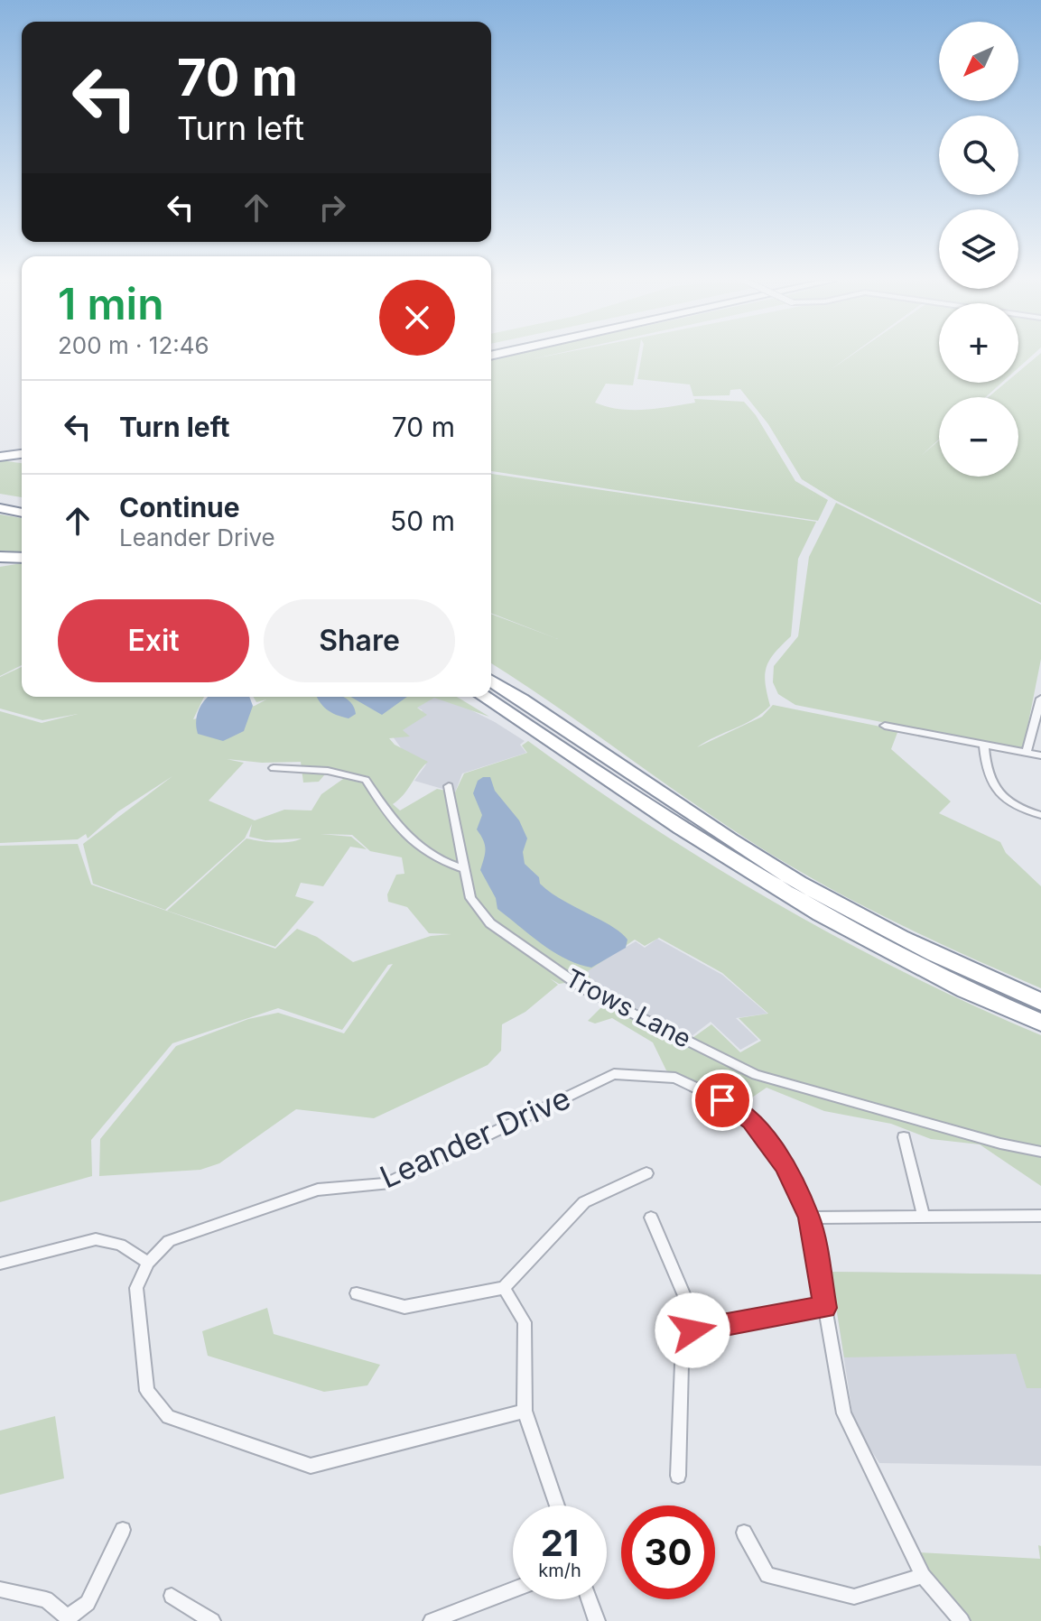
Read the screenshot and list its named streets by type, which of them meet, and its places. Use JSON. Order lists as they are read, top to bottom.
{
  "streets": {
    "street": ["Trows Lane", "Leander Drive"]
  },
  "north": "bottom left",
  "page": {
    "map_buttons": ["+", "−"],
    "turn": ["70 m", "Turn left"],
    "heading": ["1 min", "200 m · 12:46"],
    "list": [
      {
        "name": "Turn left",
        "value": "70 m"
      },
      {
        "name": "Continue",
        "note": "Leander Drive",
        "value": "50 m"
      }
    ],
    "buttons": ["Exit", "Share"],
    "speed": "21 km/h",
    "limit": "30"
  }
}
